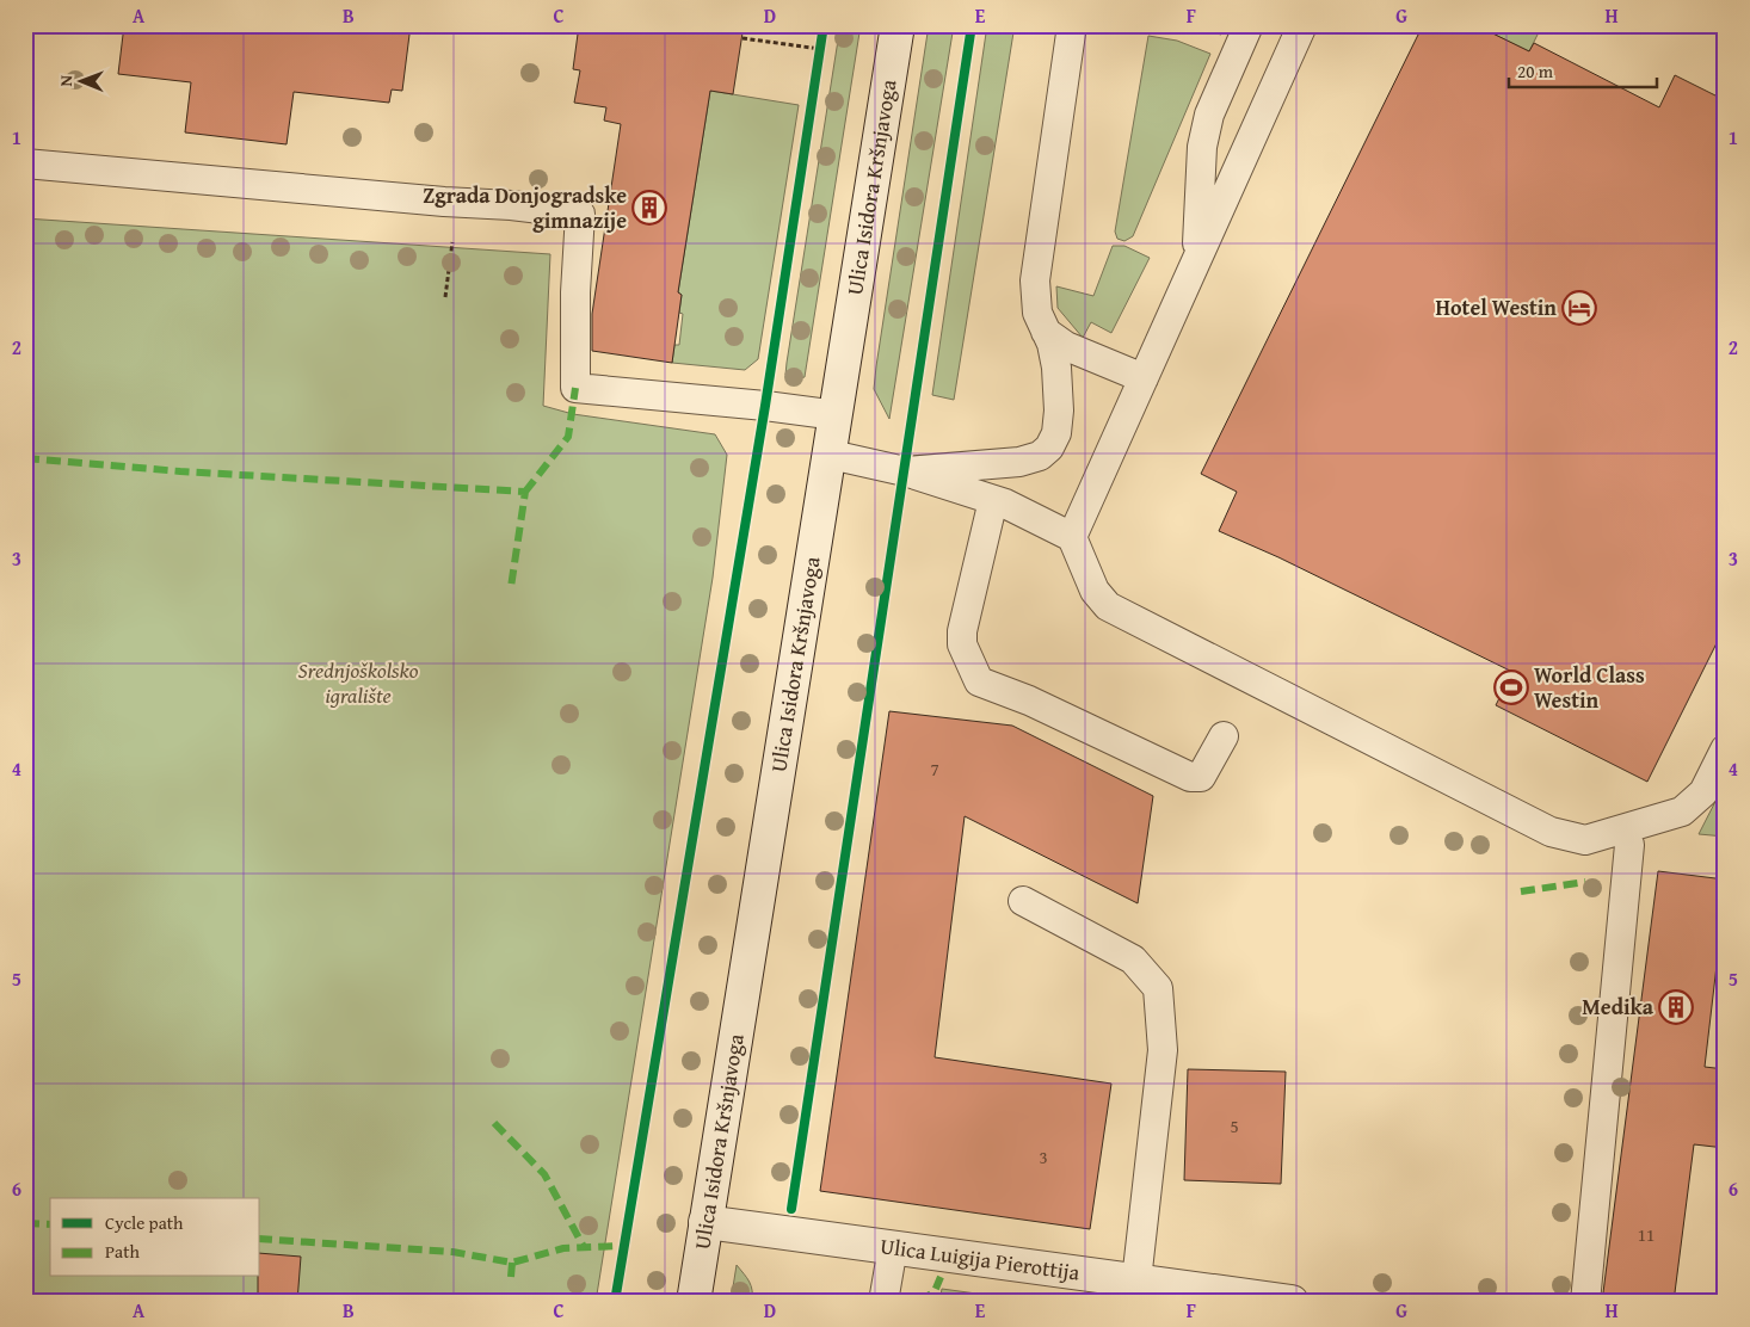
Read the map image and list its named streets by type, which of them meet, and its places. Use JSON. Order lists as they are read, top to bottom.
{
  "streets": {
    "main road": ["Ulica Isidora Kršnjavoga", "Ulica Luigija Pierottija"]
  },
  "crossings": [
    ["Ulica Isidora Kršnjavoga", "Ulica Luigija Pierottija"]
  ],
  "parks": ["Srednjoškolsko igralište"],
  "places": {
    "building": ["Zgrada Donjogradske gimnazije", "Medika"],
    "hotel": ["Hotel Westin"],
    "sports": ["World Class Westin"]
  },
  "house_numbers": [
    "7",
    "5",
    "3",
    "11"
  ],
  "legend": ["Cycle path", "Path"],
  "scale_bar": "20 m",
  "north": "left",
  "grid": {
    "columns": [
      "A",
      "B",
      "C",
      "D",
      "E",
      "F",
      "G",
      "H"
    ],
    "rows": [
      "1",
      "2",
      "3",
      "4",
      "5",
      "6"
    ]
  }
}
